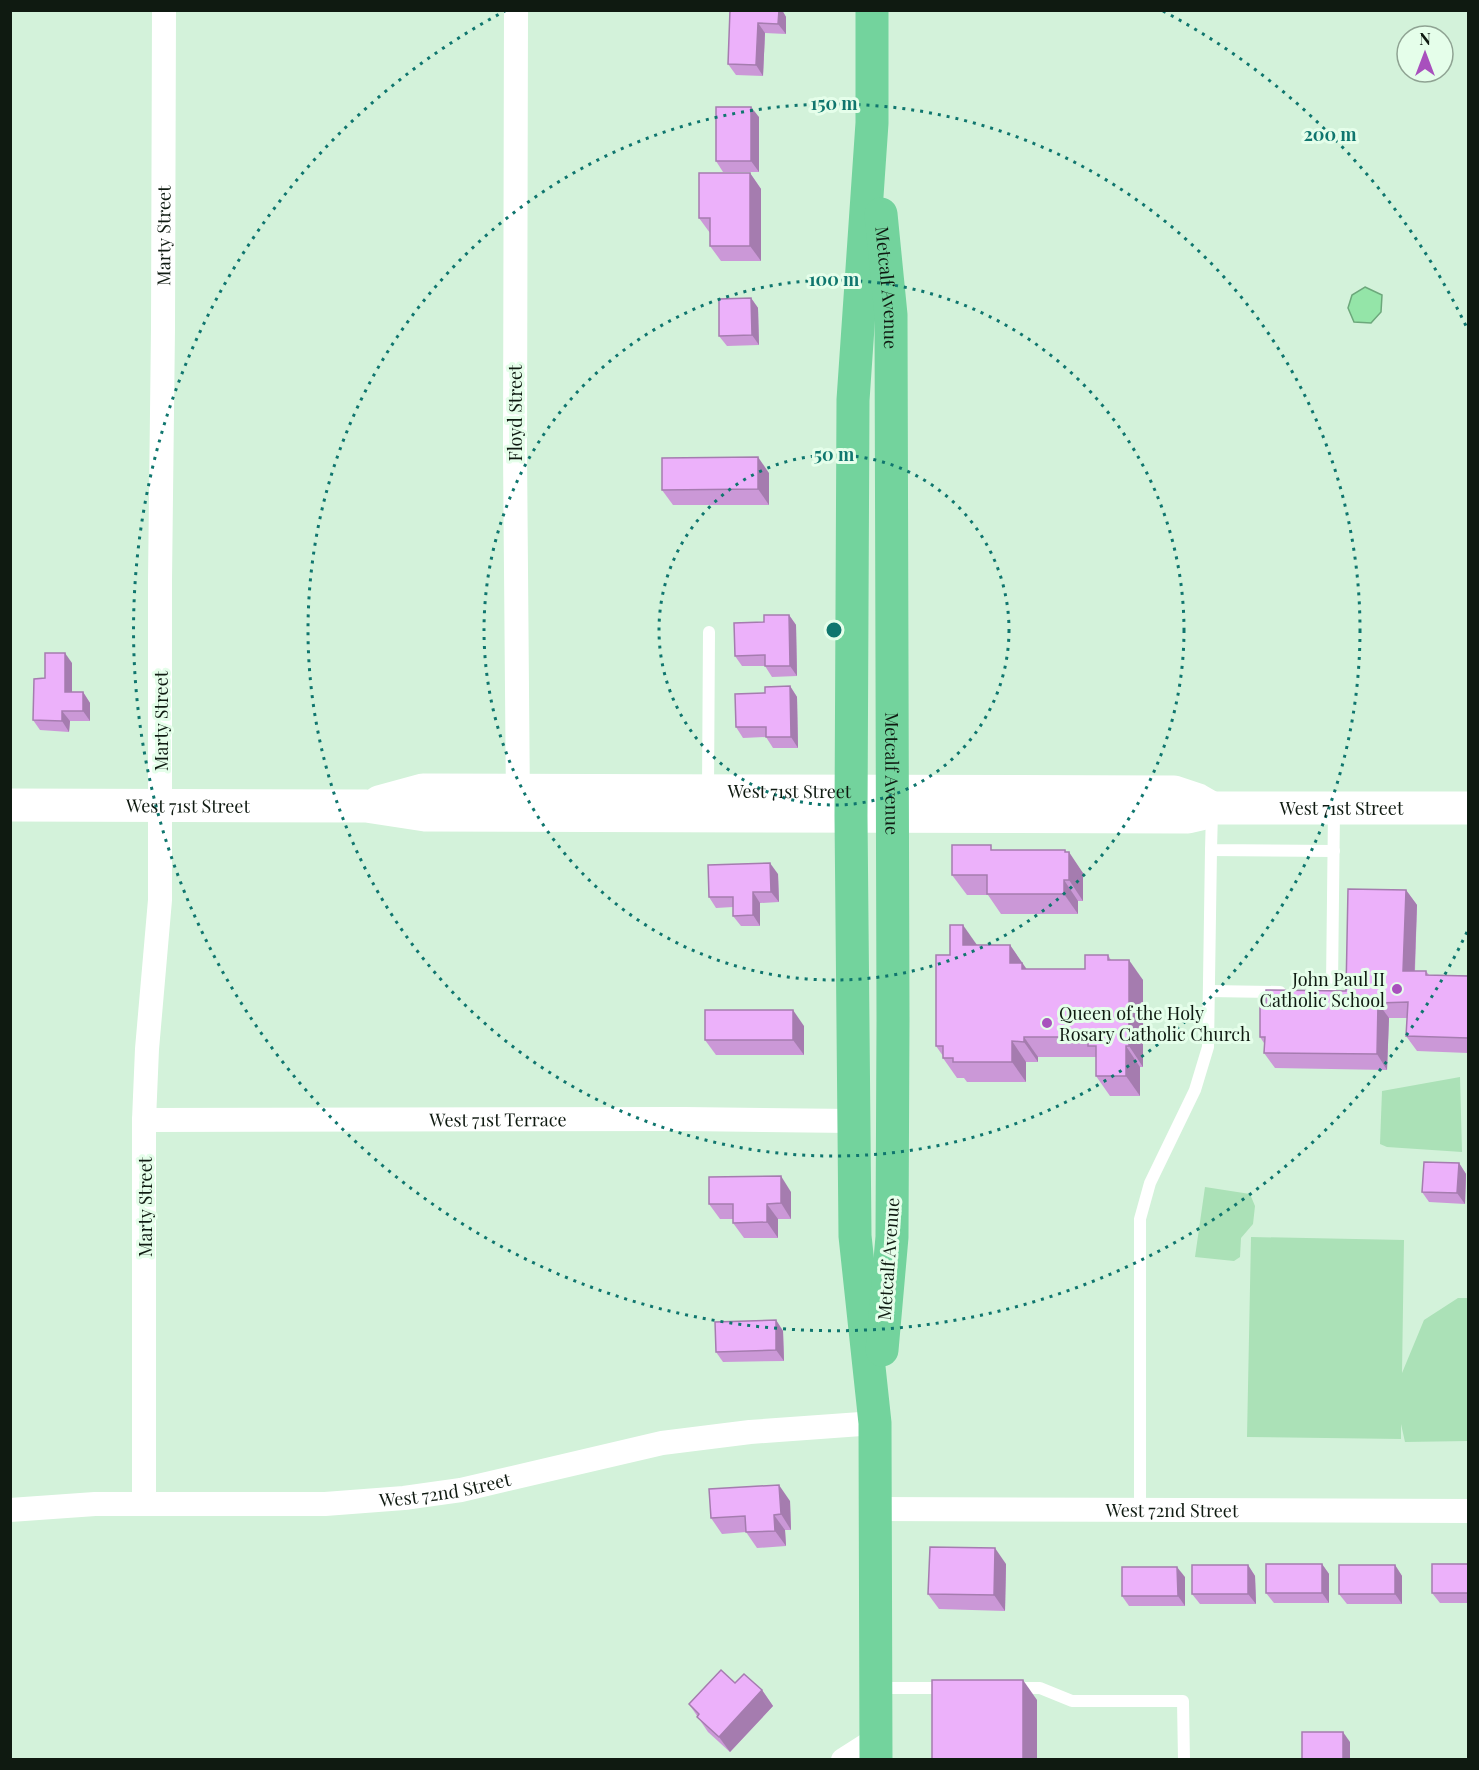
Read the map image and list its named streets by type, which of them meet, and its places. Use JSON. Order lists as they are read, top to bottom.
{
  "streets": {
    "main road": ["Metcalf Avenue"],
    "street": [
      "Marty Street",
      "Floyd Street",
      "West 71st Street",
      "West 71st Terrace",
      "West 72nd Street"
    ]
  },
  "crossings": [
    ["Marty Street", "West 71st Street"],
    ["Marty Street", "West 71st Terrace"],
    ["Marty Street", "West 72nd Street"],
    ["Metcalf Avenue", "West 71st Street"],
    ["Metcalf Avenue", "West 71st Terrace"],
    ["Metcalf Avenue", "West 72nd Street"],
    ["Floyd Street", "West 71st Street"]
  ],
  "places": ["John Paul II Catholic School", "Queen of the Holy Rosary Catholic Church"],
  "north": "top",
  "rings": [
    "150 m",
    "200 m",
    "100 m",
    "50 m"
  ]
}
